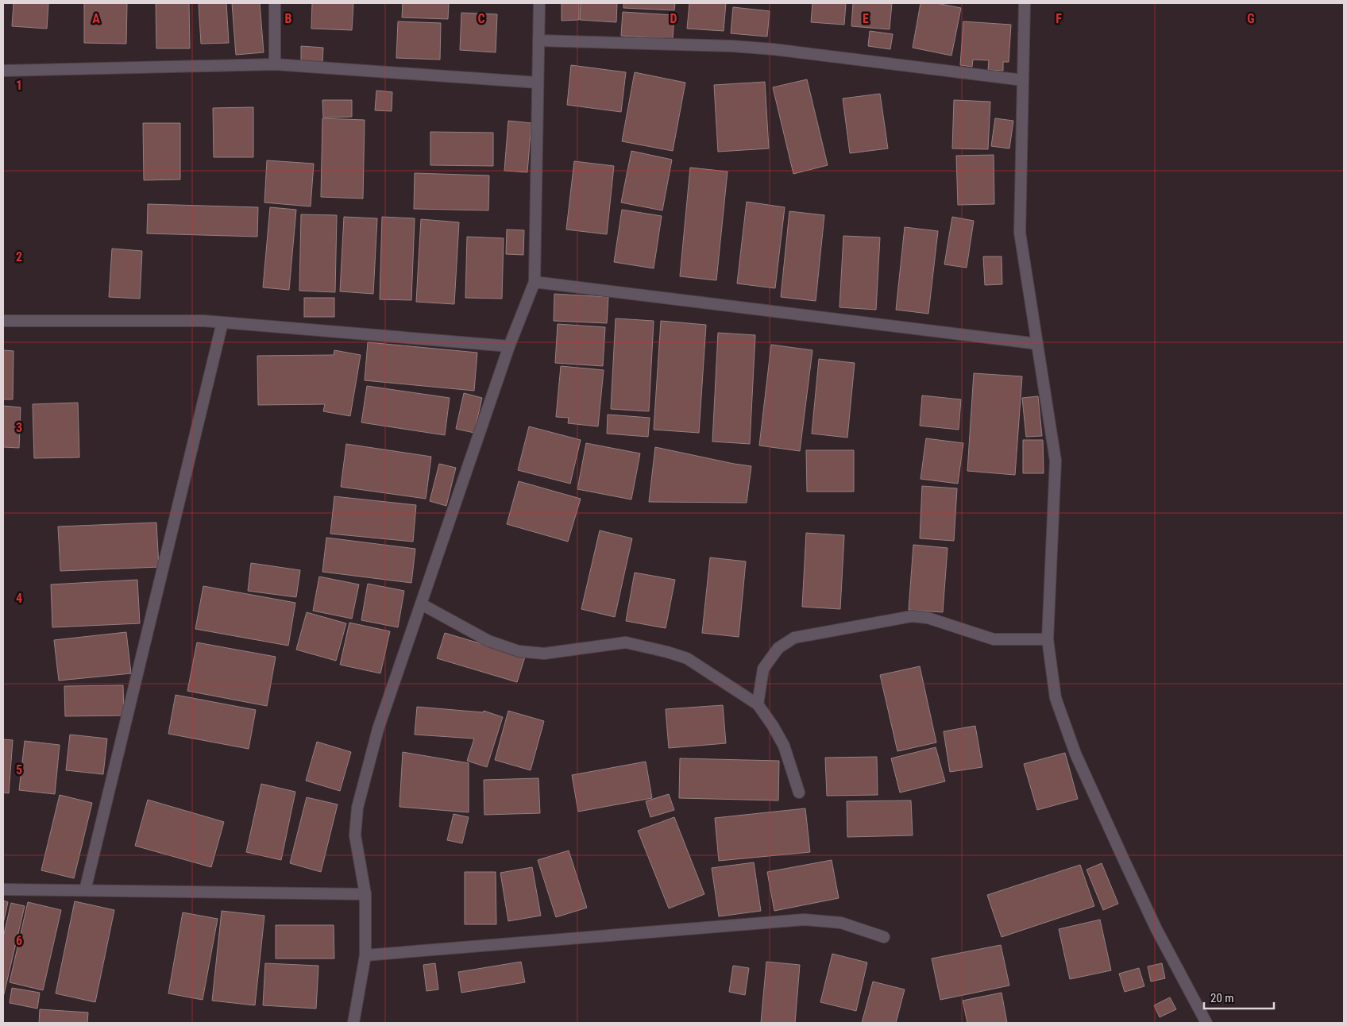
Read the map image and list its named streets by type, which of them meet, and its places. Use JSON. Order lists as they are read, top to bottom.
{
  "scale_bar": "20 m",
  "grid": {
    "columns": [
      "A",
      "B",
      "C",
      "D",
      "E",
      "F",
      "G"
    ],
    "rows": [
      "1",
      "2",
      "3",
      "4",
      "5",
      "6"
    ]
  }
}
